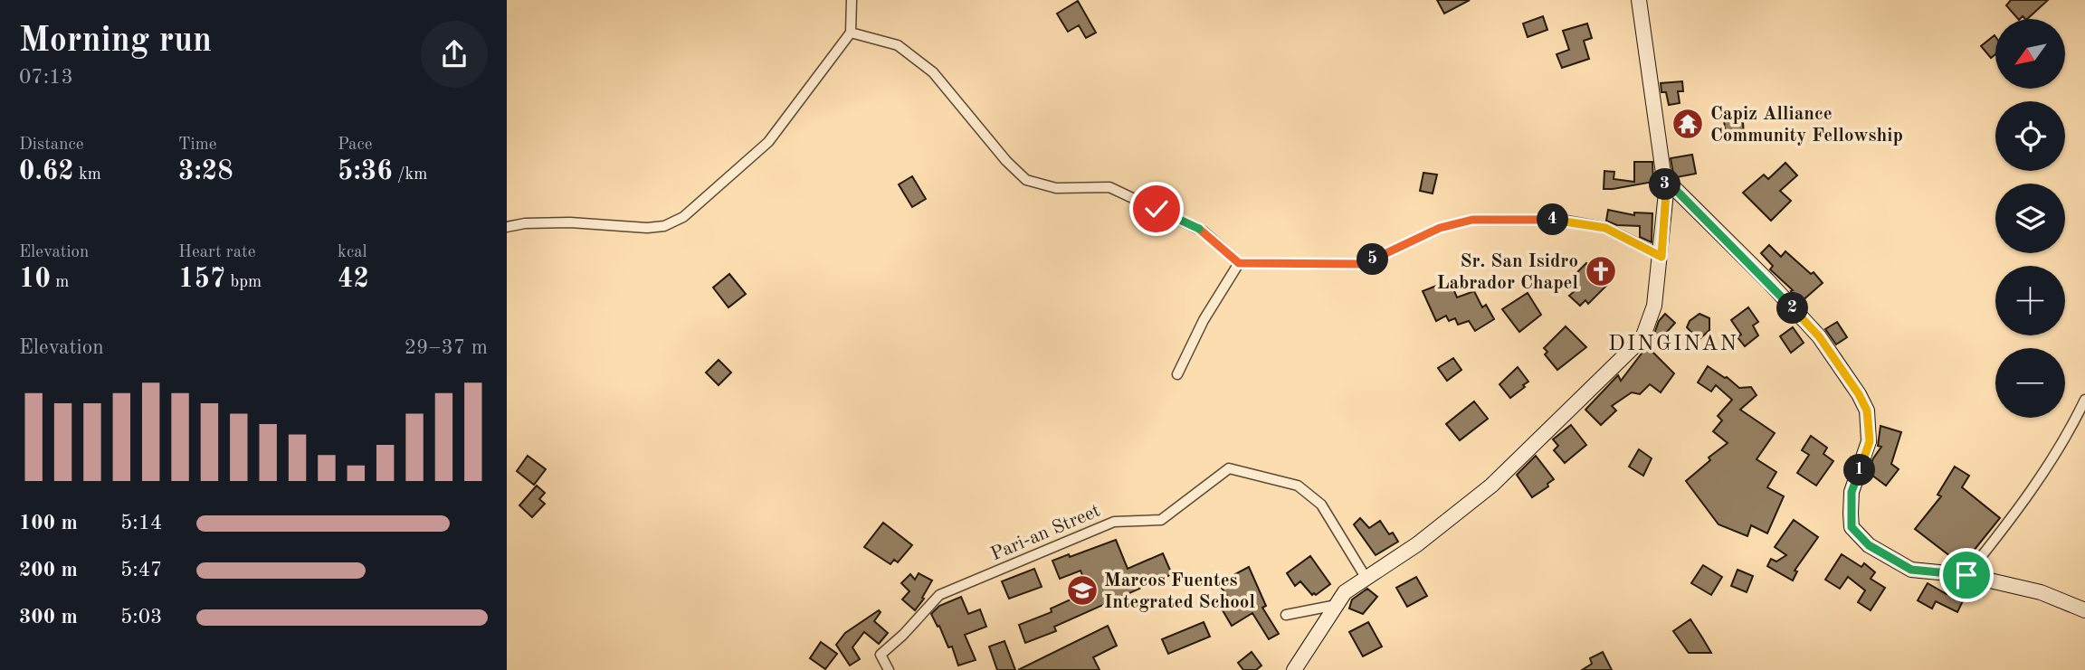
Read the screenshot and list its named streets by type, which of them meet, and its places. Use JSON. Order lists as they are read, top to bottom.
{
  "streets": {
    "street": ["Pari-an Street"]
  },
  "districts": ["DINGINAN"],
  "places": {
    "temple": ["Capiz Alliance Community Fellowship"],
    "church": ["Sr. San Isidro Labrador Chapel"],
    "school or university": ["Marcos Fuentes Integrated School"]
  },
  "north": "bottom left",
  "page": {
    "heading": ["Morning run", "07:13"],
    "map_buttons": ["+", "−"],
    "stats": [
      ["Distance", "0.62 km"],
      ["Time", "3:28"],
      ["Pace", "5:36 /km"],
      ["Elevation", "10 m"],
      ["Heart rate", "157 bpm"],
      ["kcal", "42"]
    ],
    "pins": [
      "3",
      "4",
      "5",
      "2",
      "1"
    ],
    "chart": ["Elevation", "29–37 m"],
    "list": [
      {
        "name": "100 m",
        "note": "5:14"
      },
      {
        "name": "200 m",
        "note": "5:47"
      },
      {
        "name": "300 m",
        "note": "5:03"
      }
    ]
  }
}
